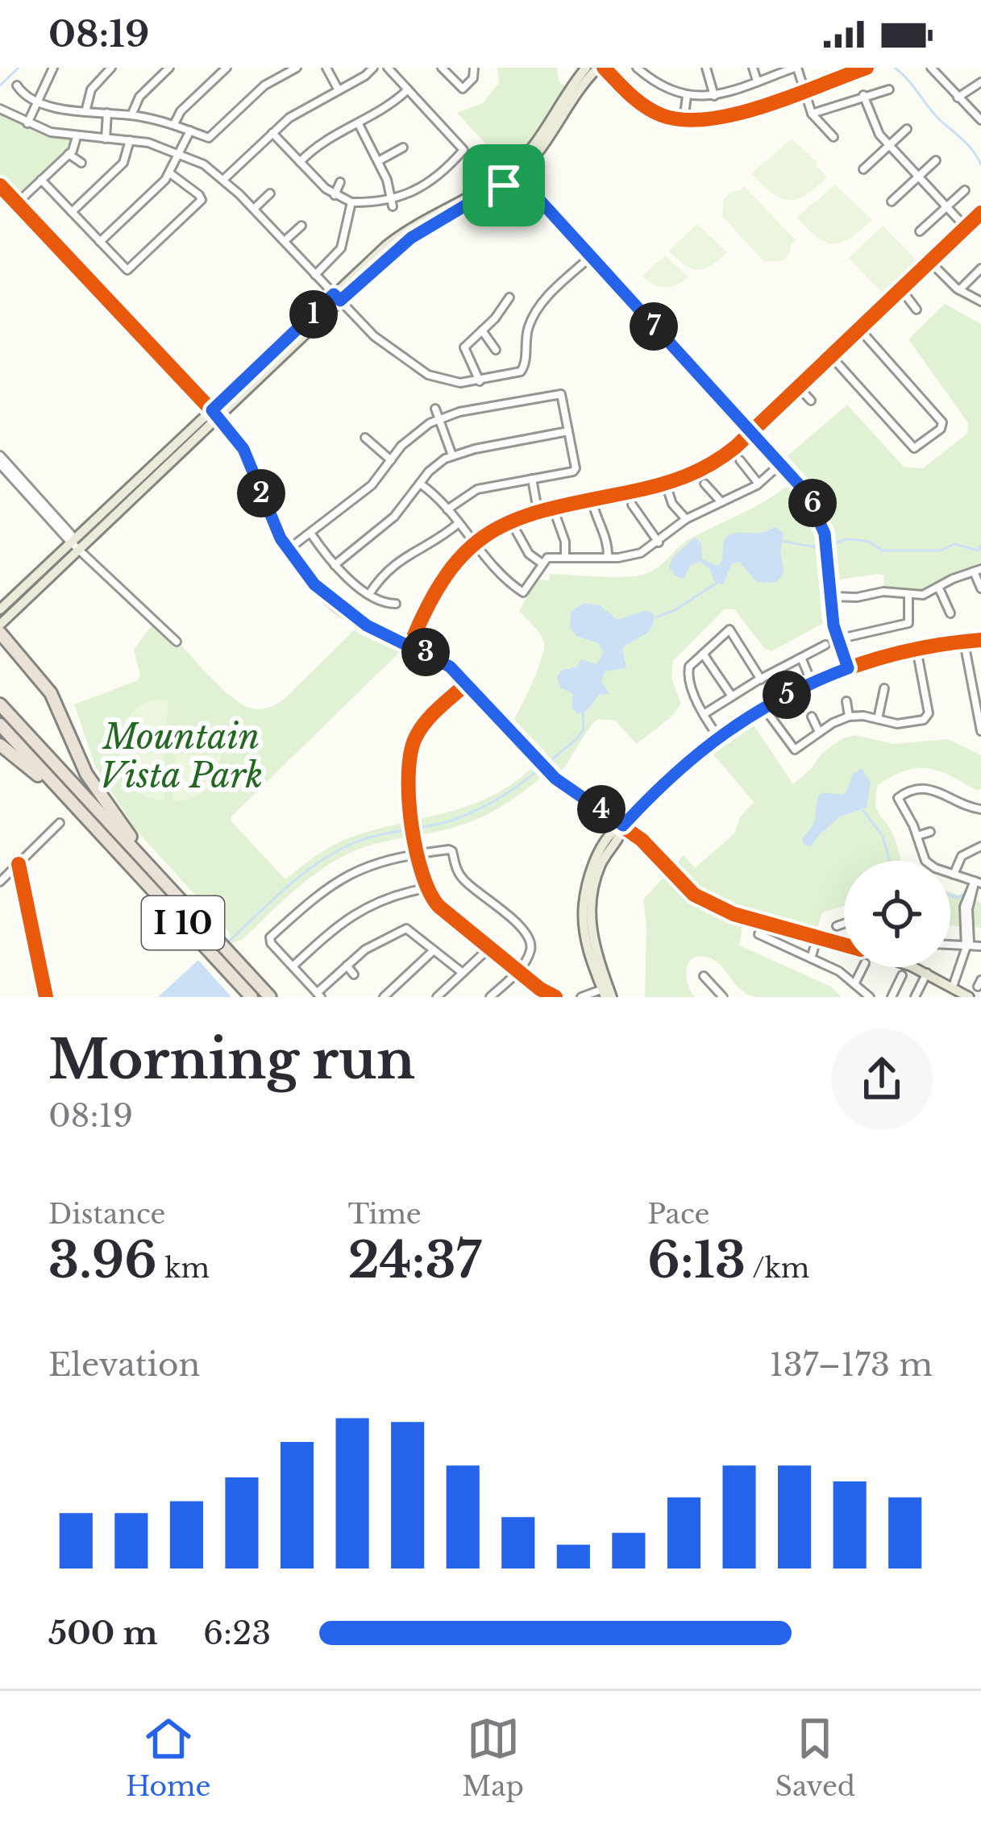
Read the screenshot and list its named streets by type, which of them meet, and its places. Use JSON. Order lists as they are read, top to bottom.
{
  "streets": {
    "highway": ["I 10"]
  },
  "parks": ["Mountain Vista Park"],
  "page": {
    "status": "08:19",
    "pins": [
      "1",
      "7",
      "2",
      "6",
      "3",
      "5",
      "4"
    ],
    "heading": ["Morning run", "08:19"],
    "stats": [
      ["Distance", "3.96 km"],
      ["Time", "24:37"],
      ["Pace", "6:13 /km"]
    ],
    "chart": ["Elevation", "137–173 m"],
    "list": [
      {
        "name": "500 m",
        "note": "6:23"
      }
    ],
    "tabs": ["Home", "Map", "Saved"]
  }
}
